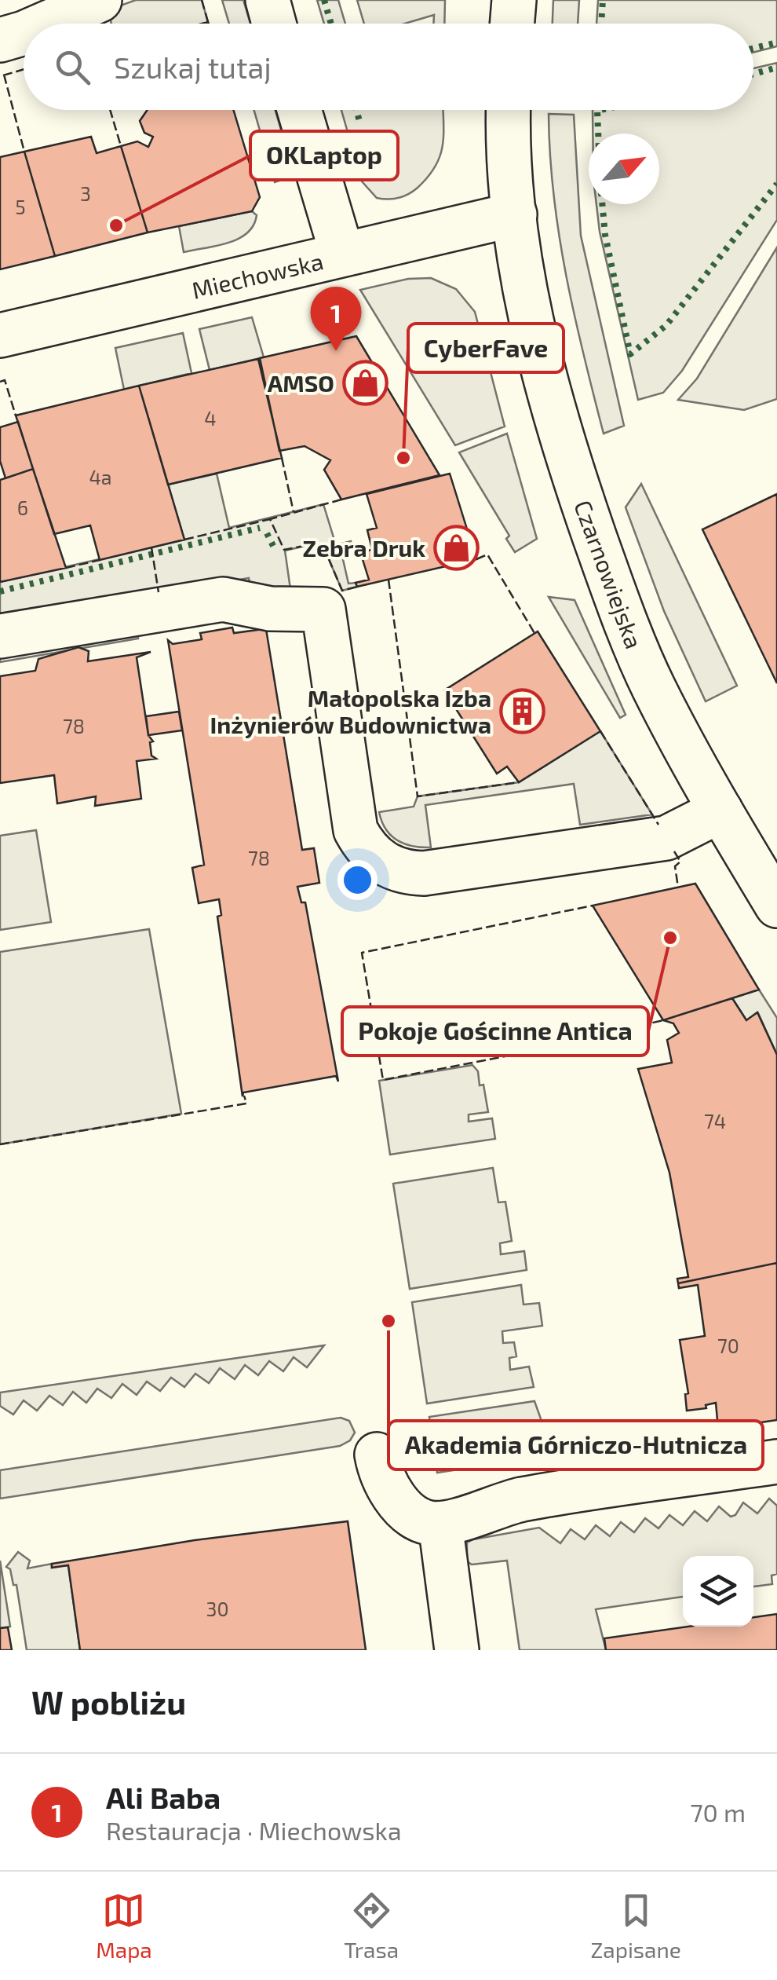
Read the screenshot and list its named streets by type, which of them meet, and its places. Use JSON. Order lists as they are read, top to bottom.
{
  "streets": {
    "main road": ["Miechowska", "Czarnowiejska"]
  },
  "crossings": [
    ["Miechowska", "Czarnowiejska"]
  ],
  "places": {
    "other": [
      "OKLaptop",
      "CyberFave",
      "Pokoje Gościnne Antica",
      "Akademia Górniczo-Hutnicza"
    ],
    "shop": ["AMSO", "Zebra Druk"],
    "building": ["Małopolska Izba Inżynierów Budownictwa"]
  },
  "house_numbers": [
    "3",
    "5",
    "4",
    "4a",
    "6",
    "78",
    "78",
    "74",
    "70",
    "30"
  ],
  "north": "top right",
  "page": {
    "search": "Szukaj tutaj",
    "pins": "1",
    "heading": "W pobliżu",
    "list": [
      {
        "mark": "1",
        "name": "Ali Baba",
        "note": "Restauracja · Miechowska",
        "value": "70 m"
      }
    ],
    "nav": ["Mapa", "Trasa", "Zapisane"]
  }
}
